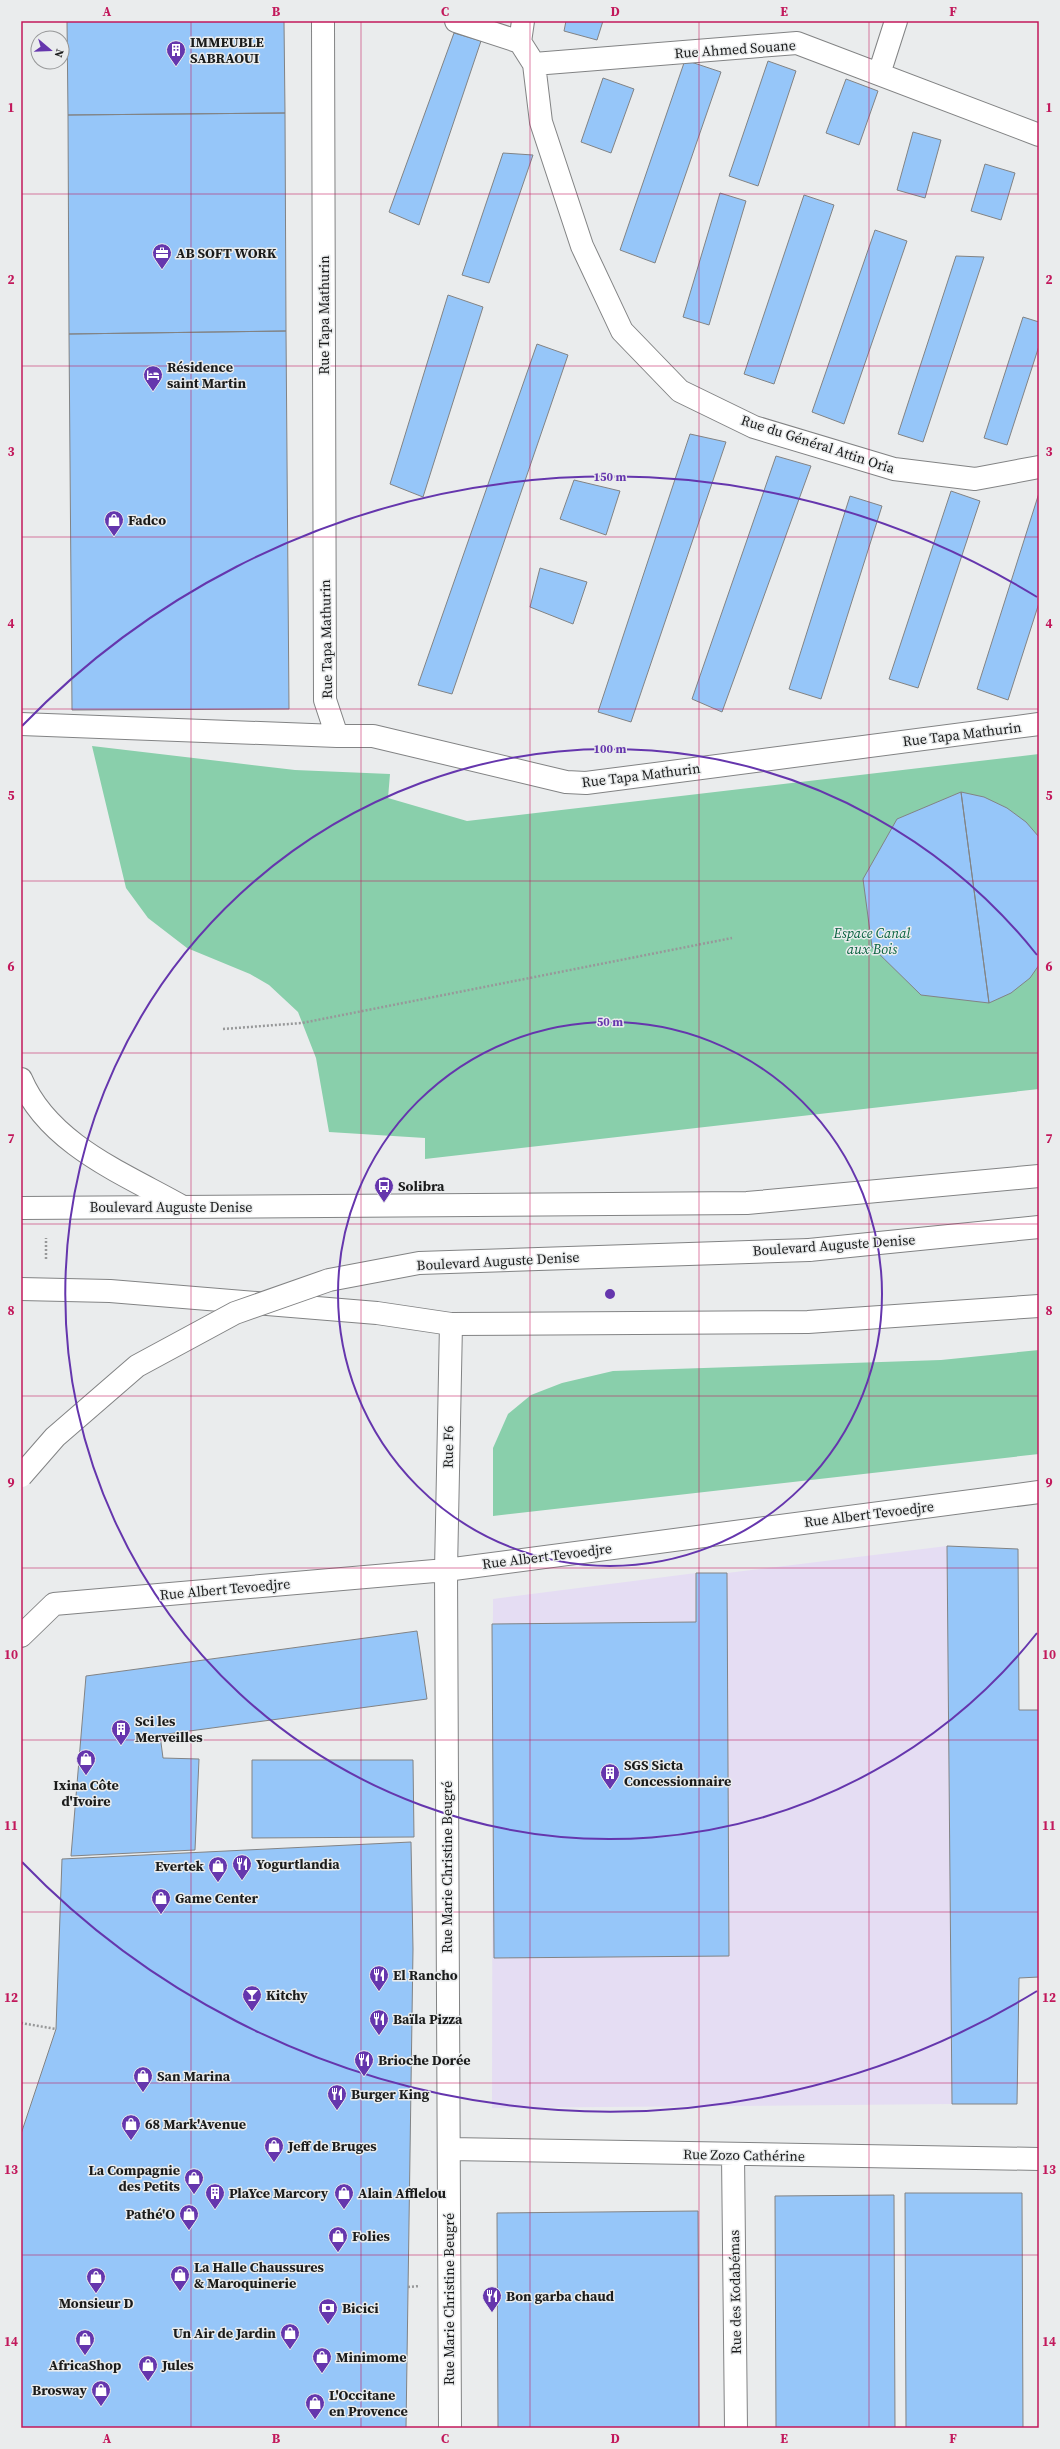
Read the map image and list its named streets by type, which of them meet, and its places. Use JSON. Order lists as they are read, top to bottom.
{
  "streets": {
    "main road": [
      "Rue Ahmed Souane",
      "Rue Tapa Mathurin",
      "Rue du Général Attin Oria",
      "Boulevard Auguste Denise",
      "Rue F6",
      "Rue Albert Tevoedjre",
      "Rue Marie Christine Beugré",
      "Rue Zozo Cathérine",
      "Rue des Kodabémas"
    ]
  },
  "crossings": [
    ["Rue Ahmed Souane", "Rue du Général Attin Oria"],
    ["Rue F6", "Rue Albert Tevoedjre"],
    ["Rue F6", "Rue Marie Christine Beugré"],
    ["Rue Albert Tevoedjre", "Rue Marie Christine Beugré"],
    ["Rue Marie Christine Beugré", "Rue Zozo Cathérine"],
    ["Rue Zozo Cathérine", "Rue des Kodabémas"]
  ],
  "parks": ["Espace Canal aux Bois"],
  "places": {
    "building": [
      "IMMEUBLE SABRAOUI",
      "Sci les Merveilles",
      "SGS Sicta Concessionnaire",
      "PlaYce Marcory"
    ],
    "office": ["AB SOFT WORK"],
    "hotel": ["Résidence saint Martin"],
    "shop": [
      "Fadco",
      "Ixina Côte d'Ivoire",
      "Evertek",
      "Game Center",
      "San Marina",
      "68 Mark'Avenue",
      "Jeff de Bruges",
      "La Compagnie des Petits",
      "Alain Afflelou",
      "Pathé'O",
      "Folies",
      "La Halle Chaussures & Maroquinerie",
      "Monsieur D",
      "Un Air de Jardin",
      "AfricaShop",
      "Minimome",
      "Jules",
      "Brosway",
      "L'Occitane en Provence"
    ],
    "bus stop": ["Solibra"],
    "restaurant": [
      "Yogurtlandia",
      "El Rancho",
      "Baïla Pizza",
      "Brioche Dorée",
      "Burger King",
      "Bon garba chaud"
    ],
    "bar": ["Kitchy"],
    "bank": ["Bicici"]
  },
  "north": "right",
  "grid": {
    "columns": [
      "A",
      "B",
      "C",
      "D",
      "E",
      "F"
    ],
    "rows": [
      "1",
      "2",
      "3",
      "4",
      "5",
      "6",
      "7",
      "8",
      "9",
      "10",
      "11",
      "12",
      "13",
      "14"
    ]
  },
  "rings": ["150 m", "100 m", "50 m"]
}
